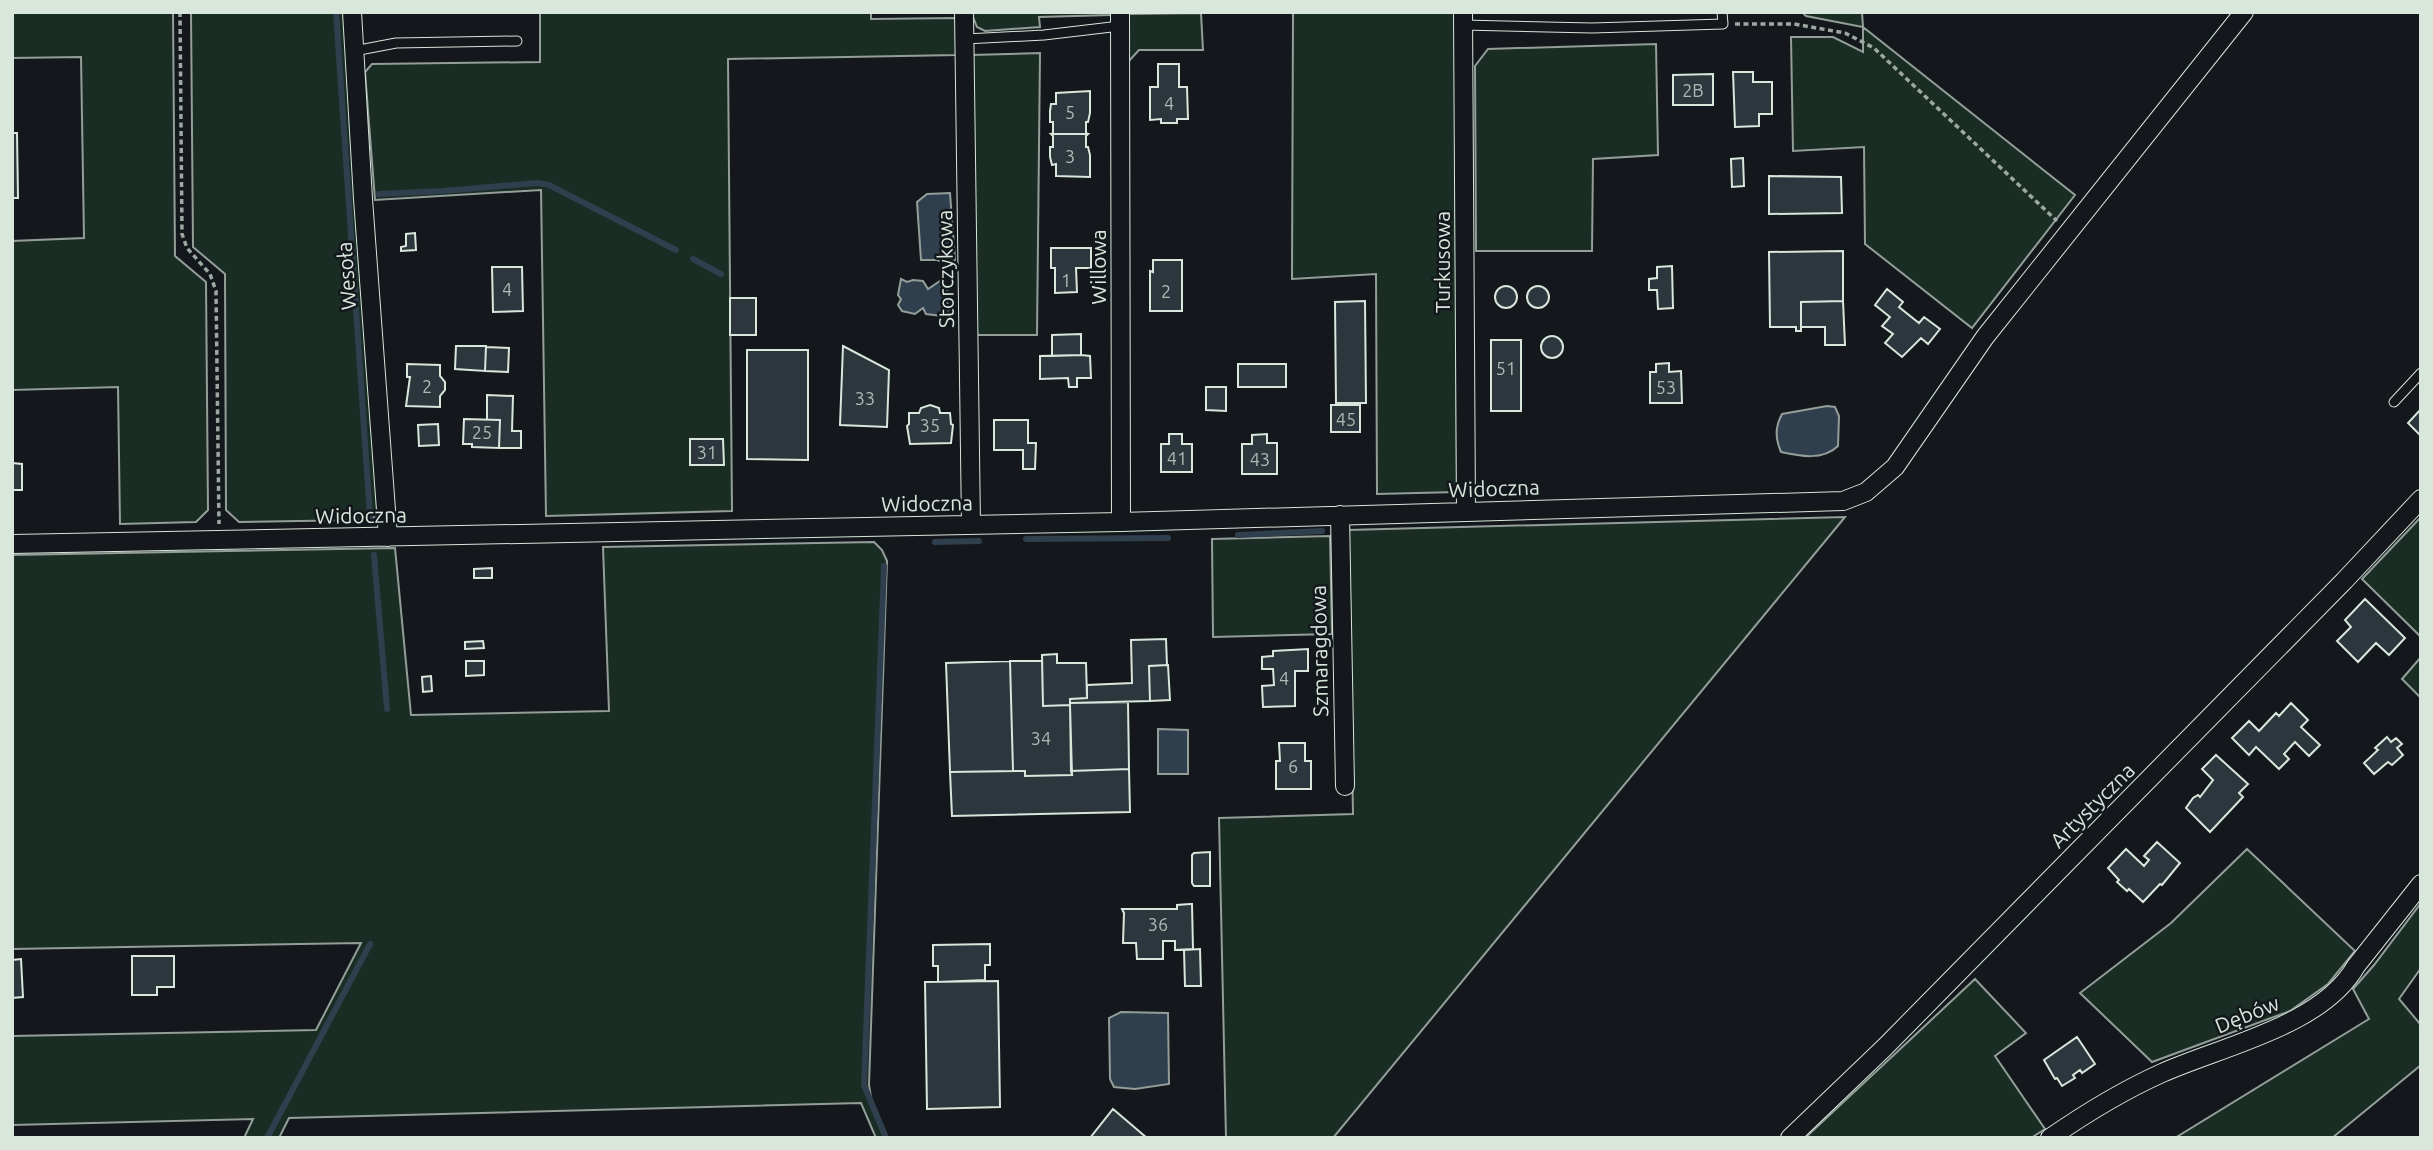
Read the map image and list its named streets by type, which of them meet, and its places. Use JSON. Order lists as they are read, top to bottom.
{
  "streets": {
    "street": [
      "Turkusowa",
      "Willowa",
      "Storczykowa",
      "Wesoła",
      "Widoczna",
      "Szmaragdowa",
      "Artystyczna",
      "Dębów"
    ]
  },
  "crossings": [
    ["Turkusowa", "Widoczna"],
    ["Willowa", "Widoczna"],
    ["Storczykowa", "Widoczna"],
    ["Wesoła", "Widoczna"],
    ["Widoczna", "Szmaragdowa"]
  ],
  "house_numbers": [
    "2B",
    "4",
    "5",
    "3",
    "1",
    "4",
    "2",
    "51",
    "2",
    "53",
    "33",
    "45",
    "35",
    "25",
    "31",
    "41",
    "43",
    "4",
    "34",
    "6",
    "36"
  ]
}
